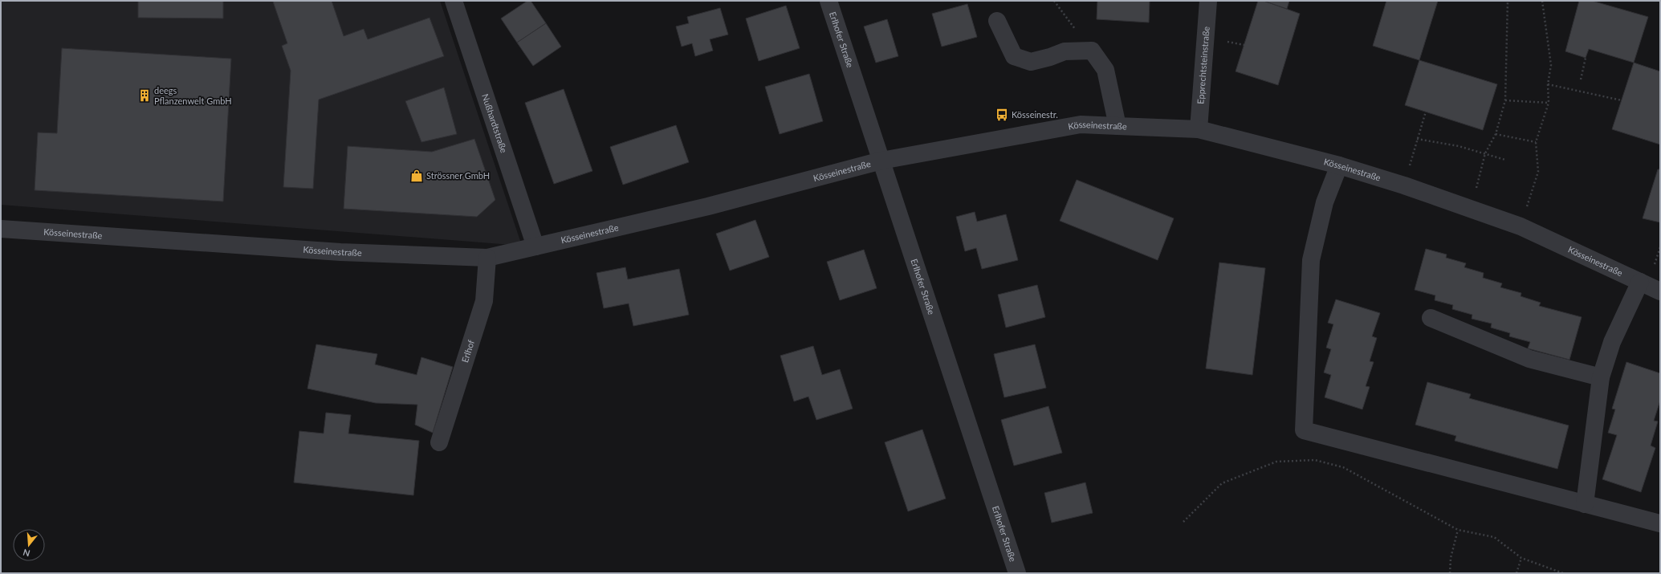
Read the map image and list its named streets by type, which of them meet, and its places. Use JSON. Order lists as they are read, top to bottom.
{
  "streets": {
    "street": [
      "Erlhofer Straße",
      "Epprechtsteinstraße",
      "Nußhardtstraße",
      "Kösseinestraße",
      "Erlhof"
    ]
  },
  "crossings": [
    ["Erlhofer Straße", "Kösseinestraße"],
    ["Epprechtsteinstraße", "Kösseinestraße"],
    ["Nußhardtstraße", "Kösseinestraße"],
    ["Kösseinestraße", "Erlhof"]
  ],
  "places": {
    "building": ["deegs Pflanzenwelt GmbH"],
    "bus stop": ["Kösseinestr."],
    "shop": ["Strössner GmbH"]
  },
  "north": "bottom"
}
